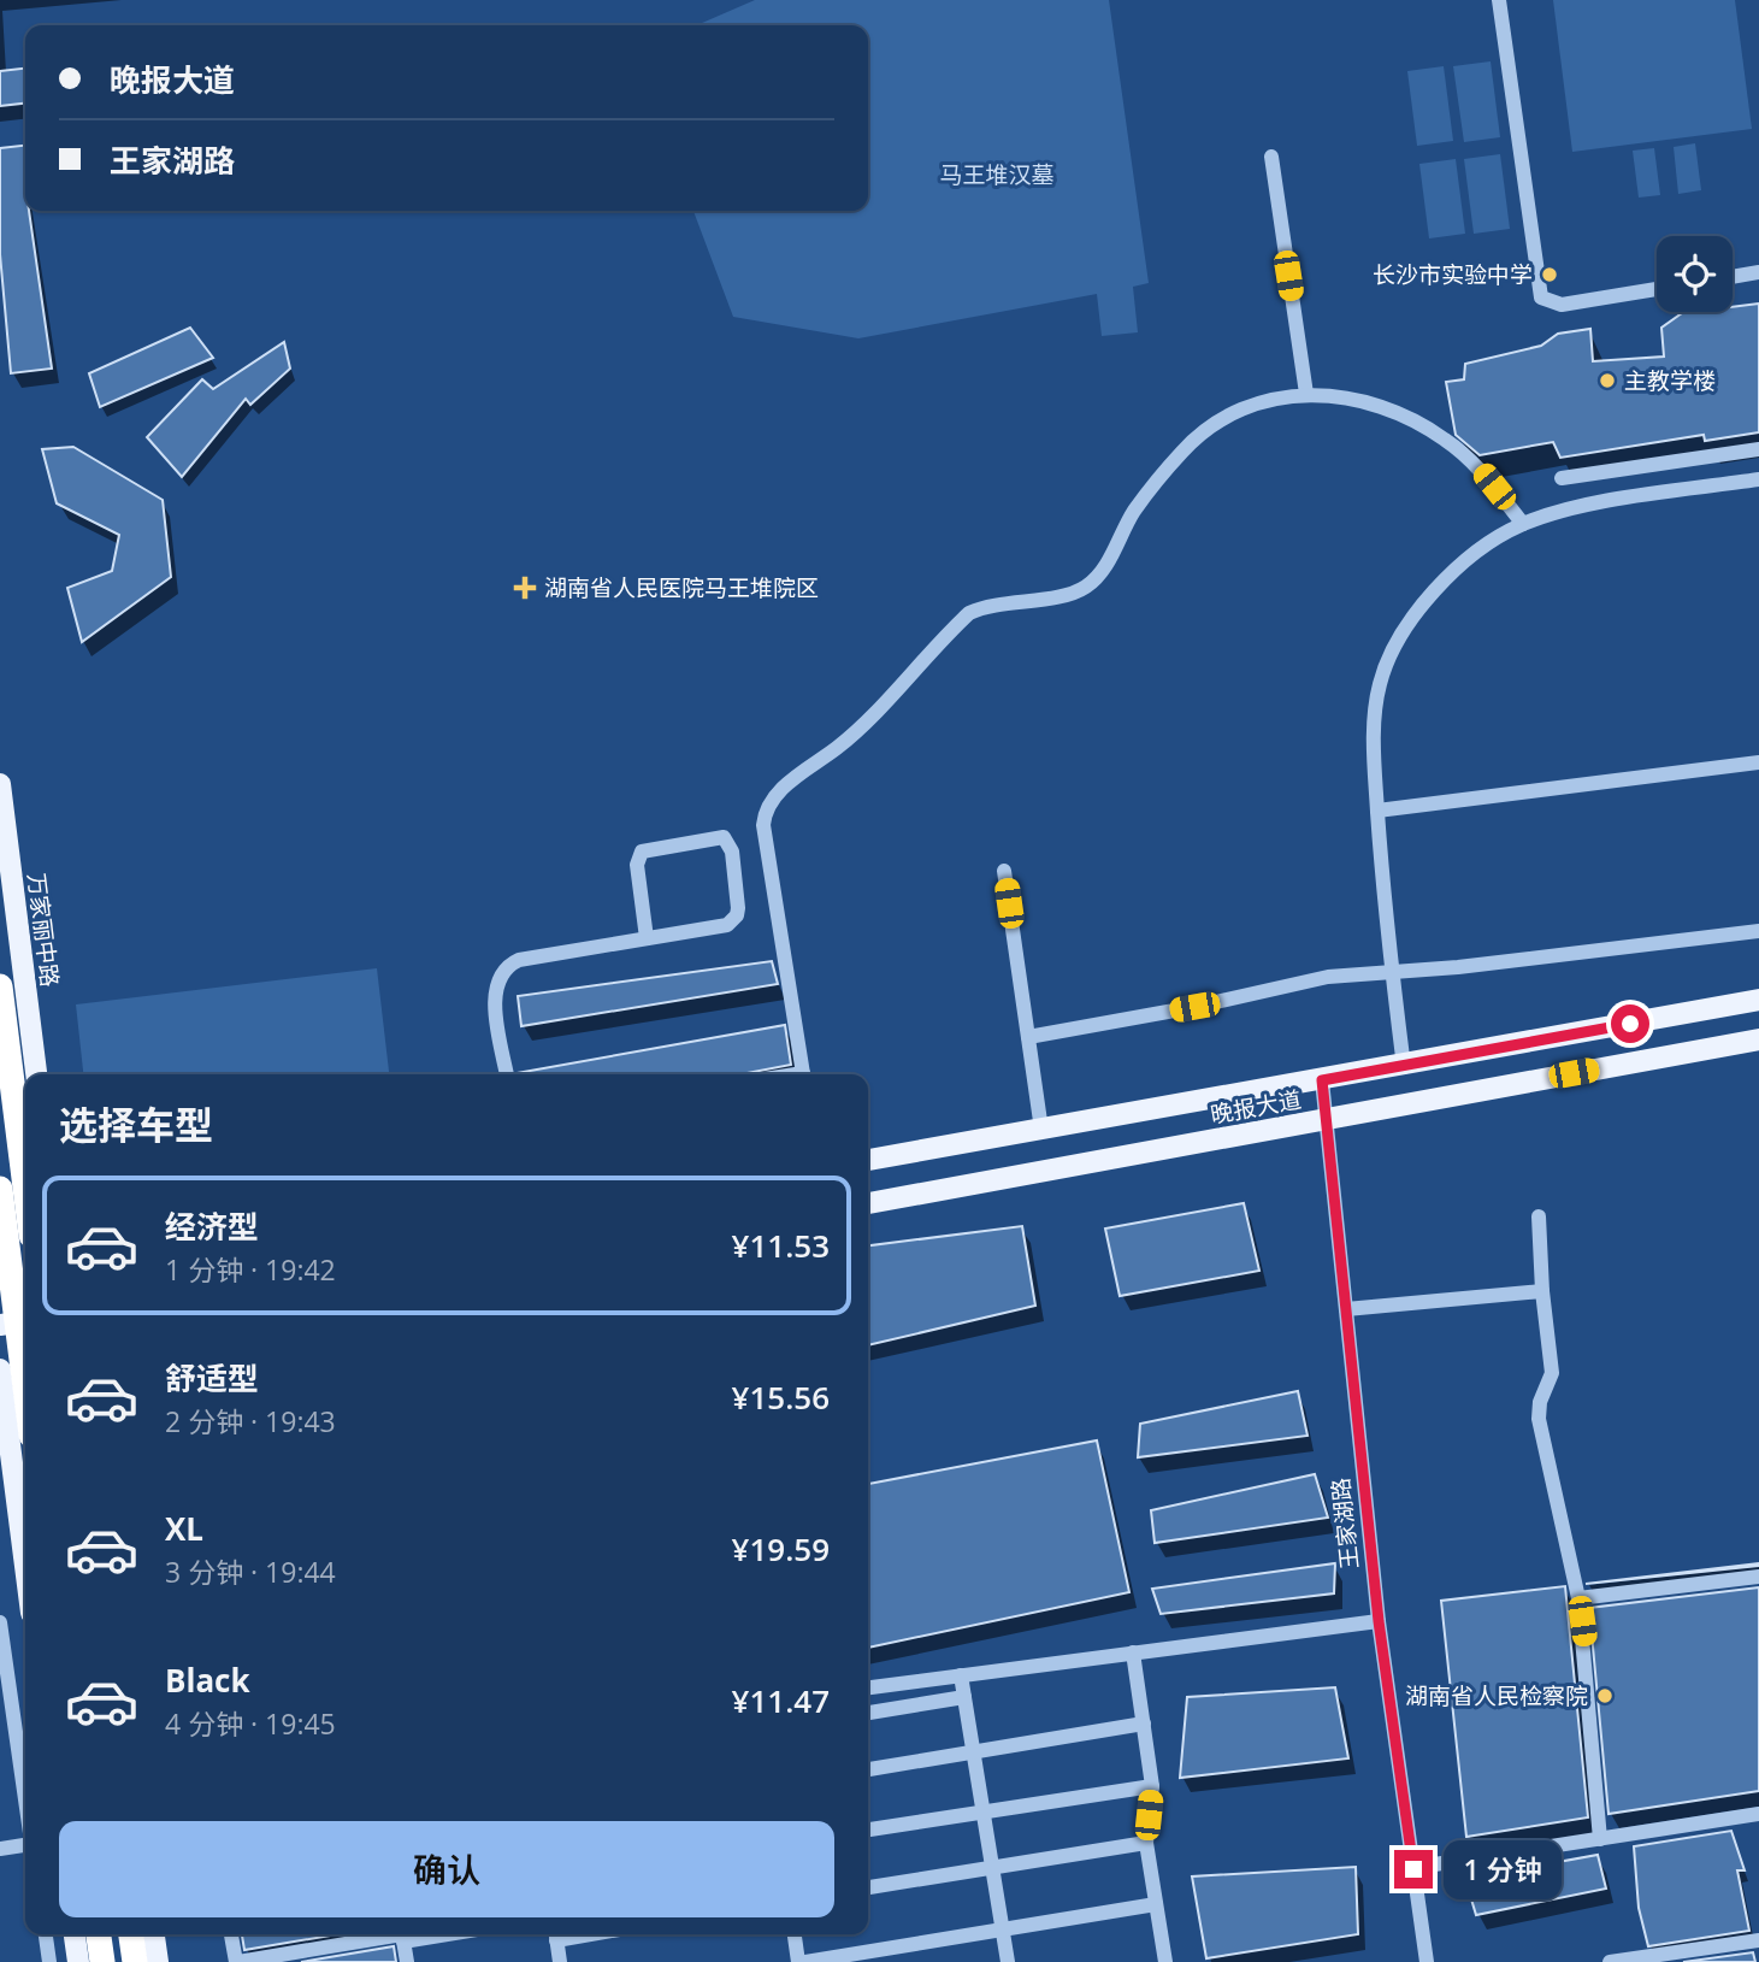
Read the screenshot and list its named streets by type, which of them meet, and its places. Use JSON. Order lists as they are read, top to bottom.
{
  "streets": {
    "main road": ["万家丽中路", "晚报大道"],
    "street": ["王家湖路"]
  },
  "crossings": [
    ["晚报大道", "王家湖路"]
  ],
  "parks": ["马王堆汉墓"],
  "places": {
    "other": ["长沙市实验中学", "主教学楼", "湖南省人民检察院"],
    "health": ["湖南省人民医院马王堆院区"]
  },
  "page": {
    "banner": ["晚报大道", "王家湖路"],
    "heading": "选择车型",
    "list": [
      {
        "name": "经济型",
        "note": "1 分钟 · 19:42",
        "value": "¥11.53"
      },
      {
        "name": "舒适型",
        "note": "2 分钟 · 19:43",
        "value": "¥15.56"
      },
      {
        "name": "XL",
        "note": "3 分钟 · 19:44",
        "value": "¥19.59"
      },
      {
        "name": "Black",
        "note": "4 分钟 · 19:45",
        "value": "¥11.47"
      }
    ],
    "buttons": "确认",
    "bubble": "1 分钟"
  }
}
